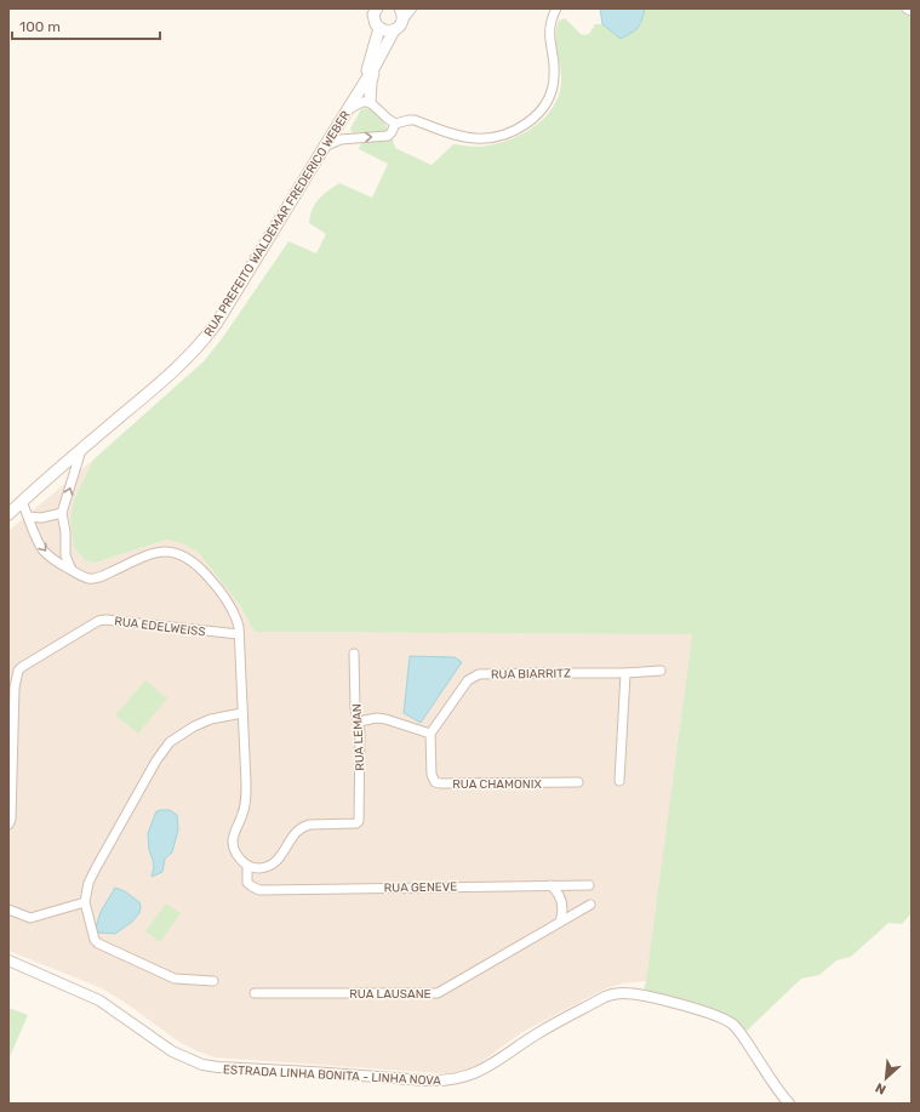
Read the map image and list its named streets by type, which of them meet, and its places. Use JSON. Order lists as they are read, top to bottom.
{
  "streets": {
    "main road": ["RUA PREFEITO WALDEMAR FREDERICO WEBER"],
    "street": [
      "RUA EDELWEISS",
      "RUA BIARRITZ",
      "RUA LEMAN",
      "RUA CHAMONIX",
      "RUA GENEVE",
      "RUA LAUSANE",
      "ESTRADA LINHA BONITA - LINHA NOVA"
    ]
  },
  "crossings": [
    ["RUA BIARRITZ", "RUA CHAMONIX"],
    ["RUA LEMAN", "RUA GENEVE"]
  ],
  "scale_bar": "100 m",
  "north": "bottom left"
}
